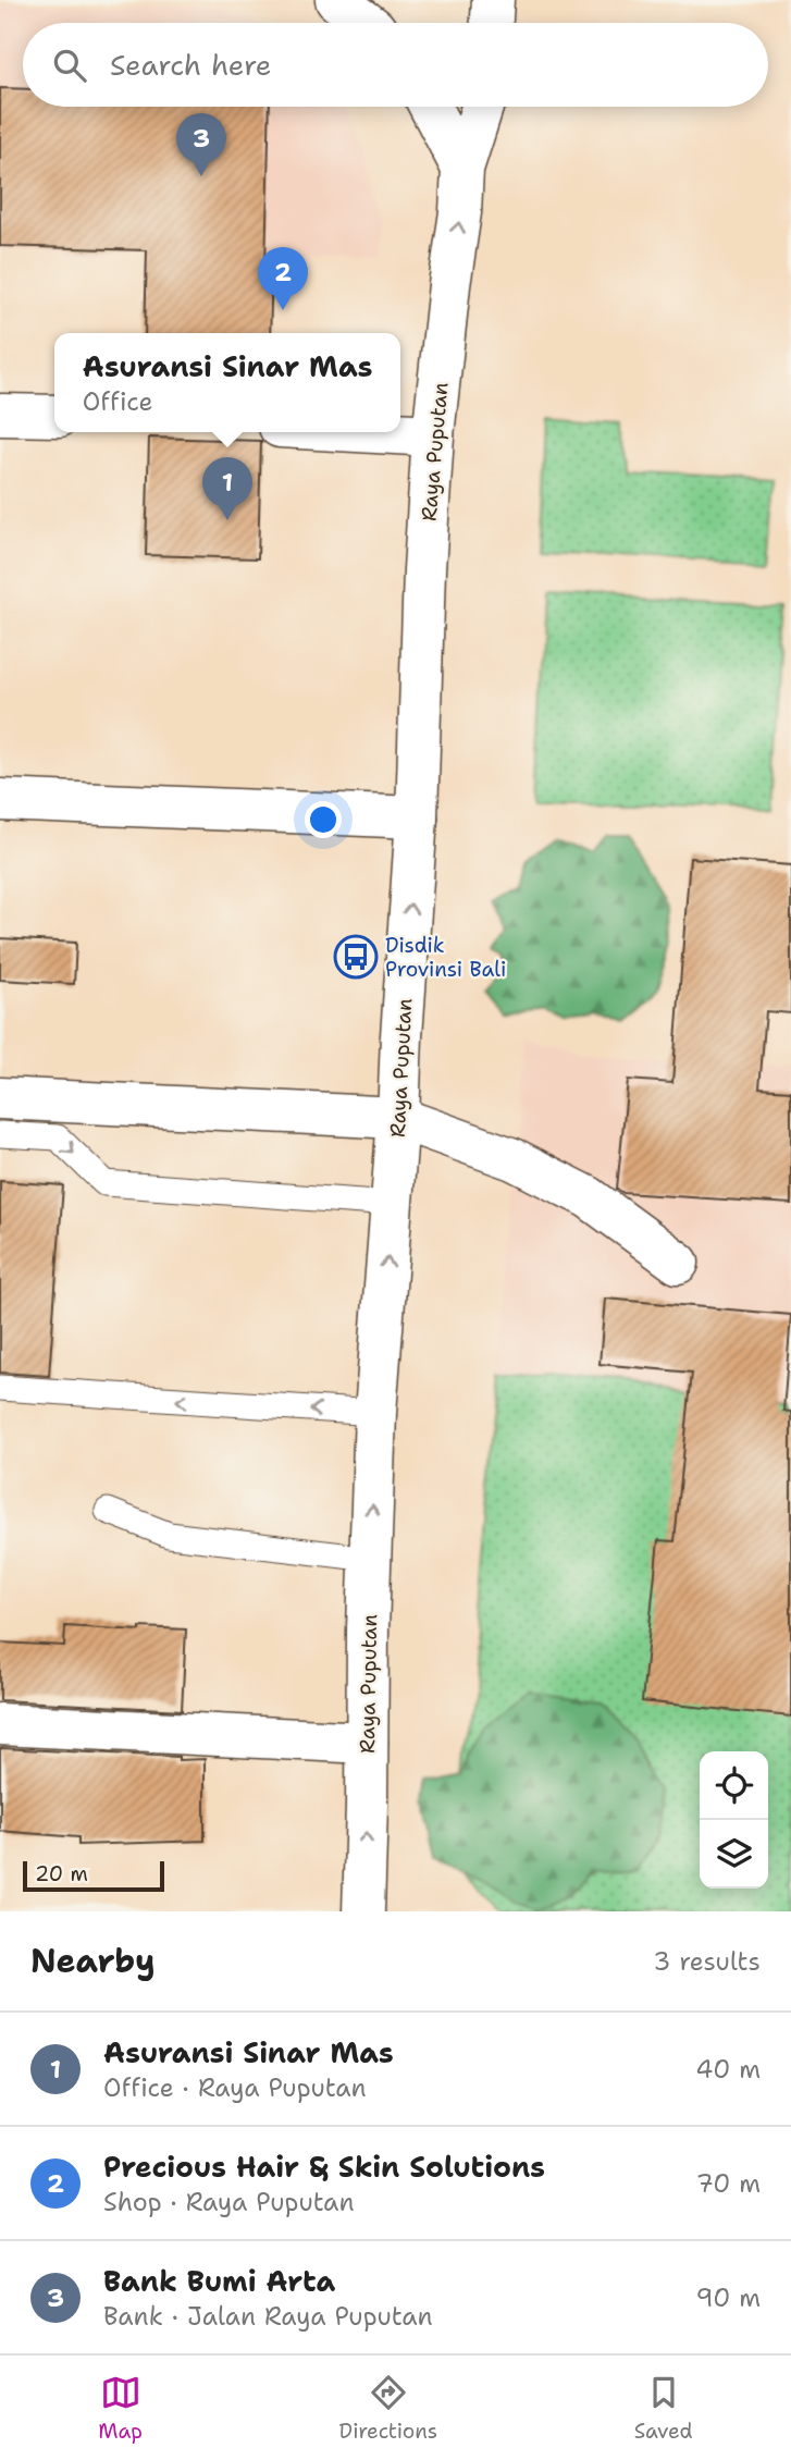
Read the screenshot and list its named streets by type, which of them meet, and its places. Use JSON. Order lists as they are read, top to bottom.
{
  "streets": {
    "main road": ["Raya Puputan"]
  },
  "one_way": ["Raya Puputan"],
  "places": {
    "bus stop": ["Disdik Provinsi Bali"]
  },
  "scale_bar": "20 m",
  "page": {
    "search": "Search here",
    "pins": ["3", "2", "1"],
    "popup": ["Asuransi Sinar Mas", "Office"],
    "scale": "20 m",
    "heading": ["Nearby", "3 results"],
    "list": [
      {
        "mark": "1",
        "name": "Asuransi Sinar Mas",
        "note": "Office · Raya Puputan",
        "value": "40 m"
      },
      {
        "mark": "2",
        "name": "Precious Hair & Skin Solutions",
        "note": "Shop · Raya Puputan",
        "value": "70 m"
      },
      {
        "mark": "3",
        "name": "Bank Bumi Arta",
        "note": "Bank · Jalan Raya Puputan",
        "value": "90 m"
      }
    ],
    "nav": ["Map", "Directions", "Saved"]
  }
}
